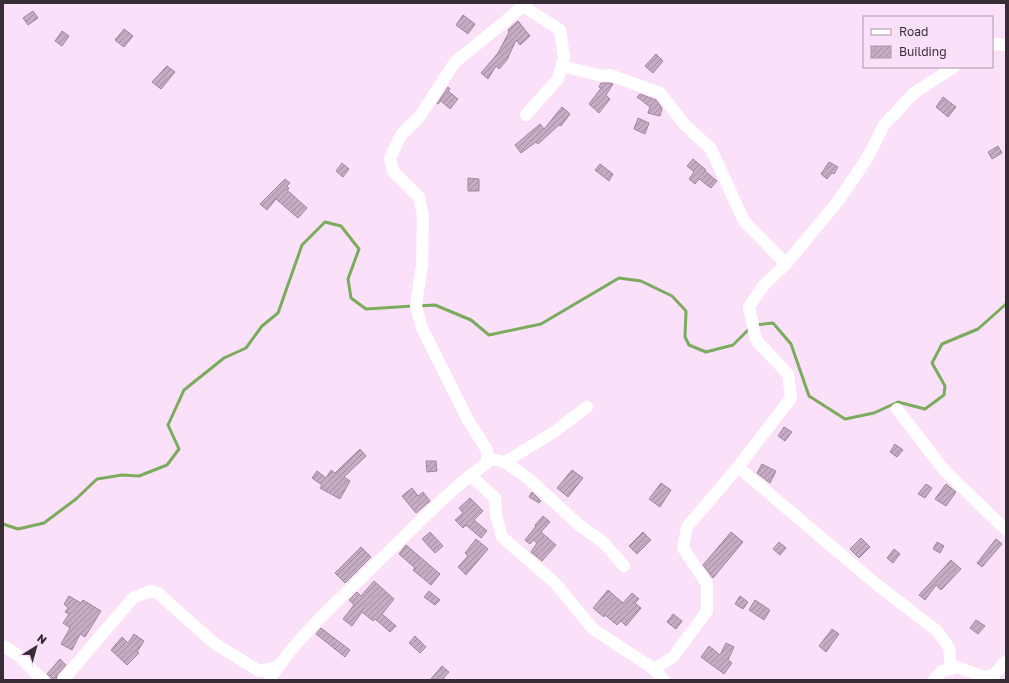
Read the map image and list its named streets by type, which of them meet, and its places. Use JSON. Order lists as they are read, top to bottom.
{
  "legend": ["Road", "Building"],
  "north": "top right"
}
